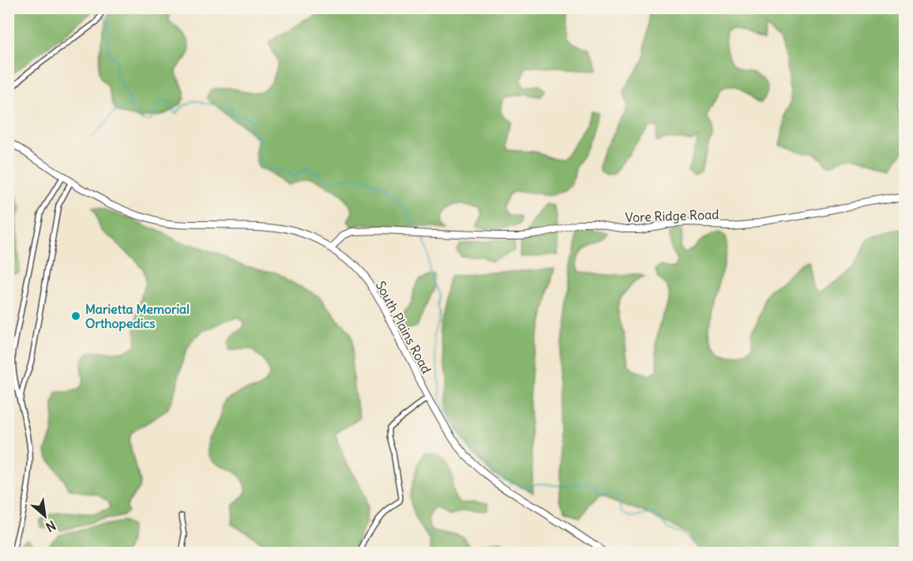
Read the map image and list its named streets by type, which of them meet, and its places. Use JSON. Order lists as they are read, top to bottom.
{
  "streets": {
    "main road": ["Vore Ridge Road", "South Plains Road"]
  },
  "crossings": [
    ["Vore Ridge Road", "South Plains Road"]
  ],
  "places": ["Marietta Memorial Orthopedics"],
  "north": "bottom right"
}
